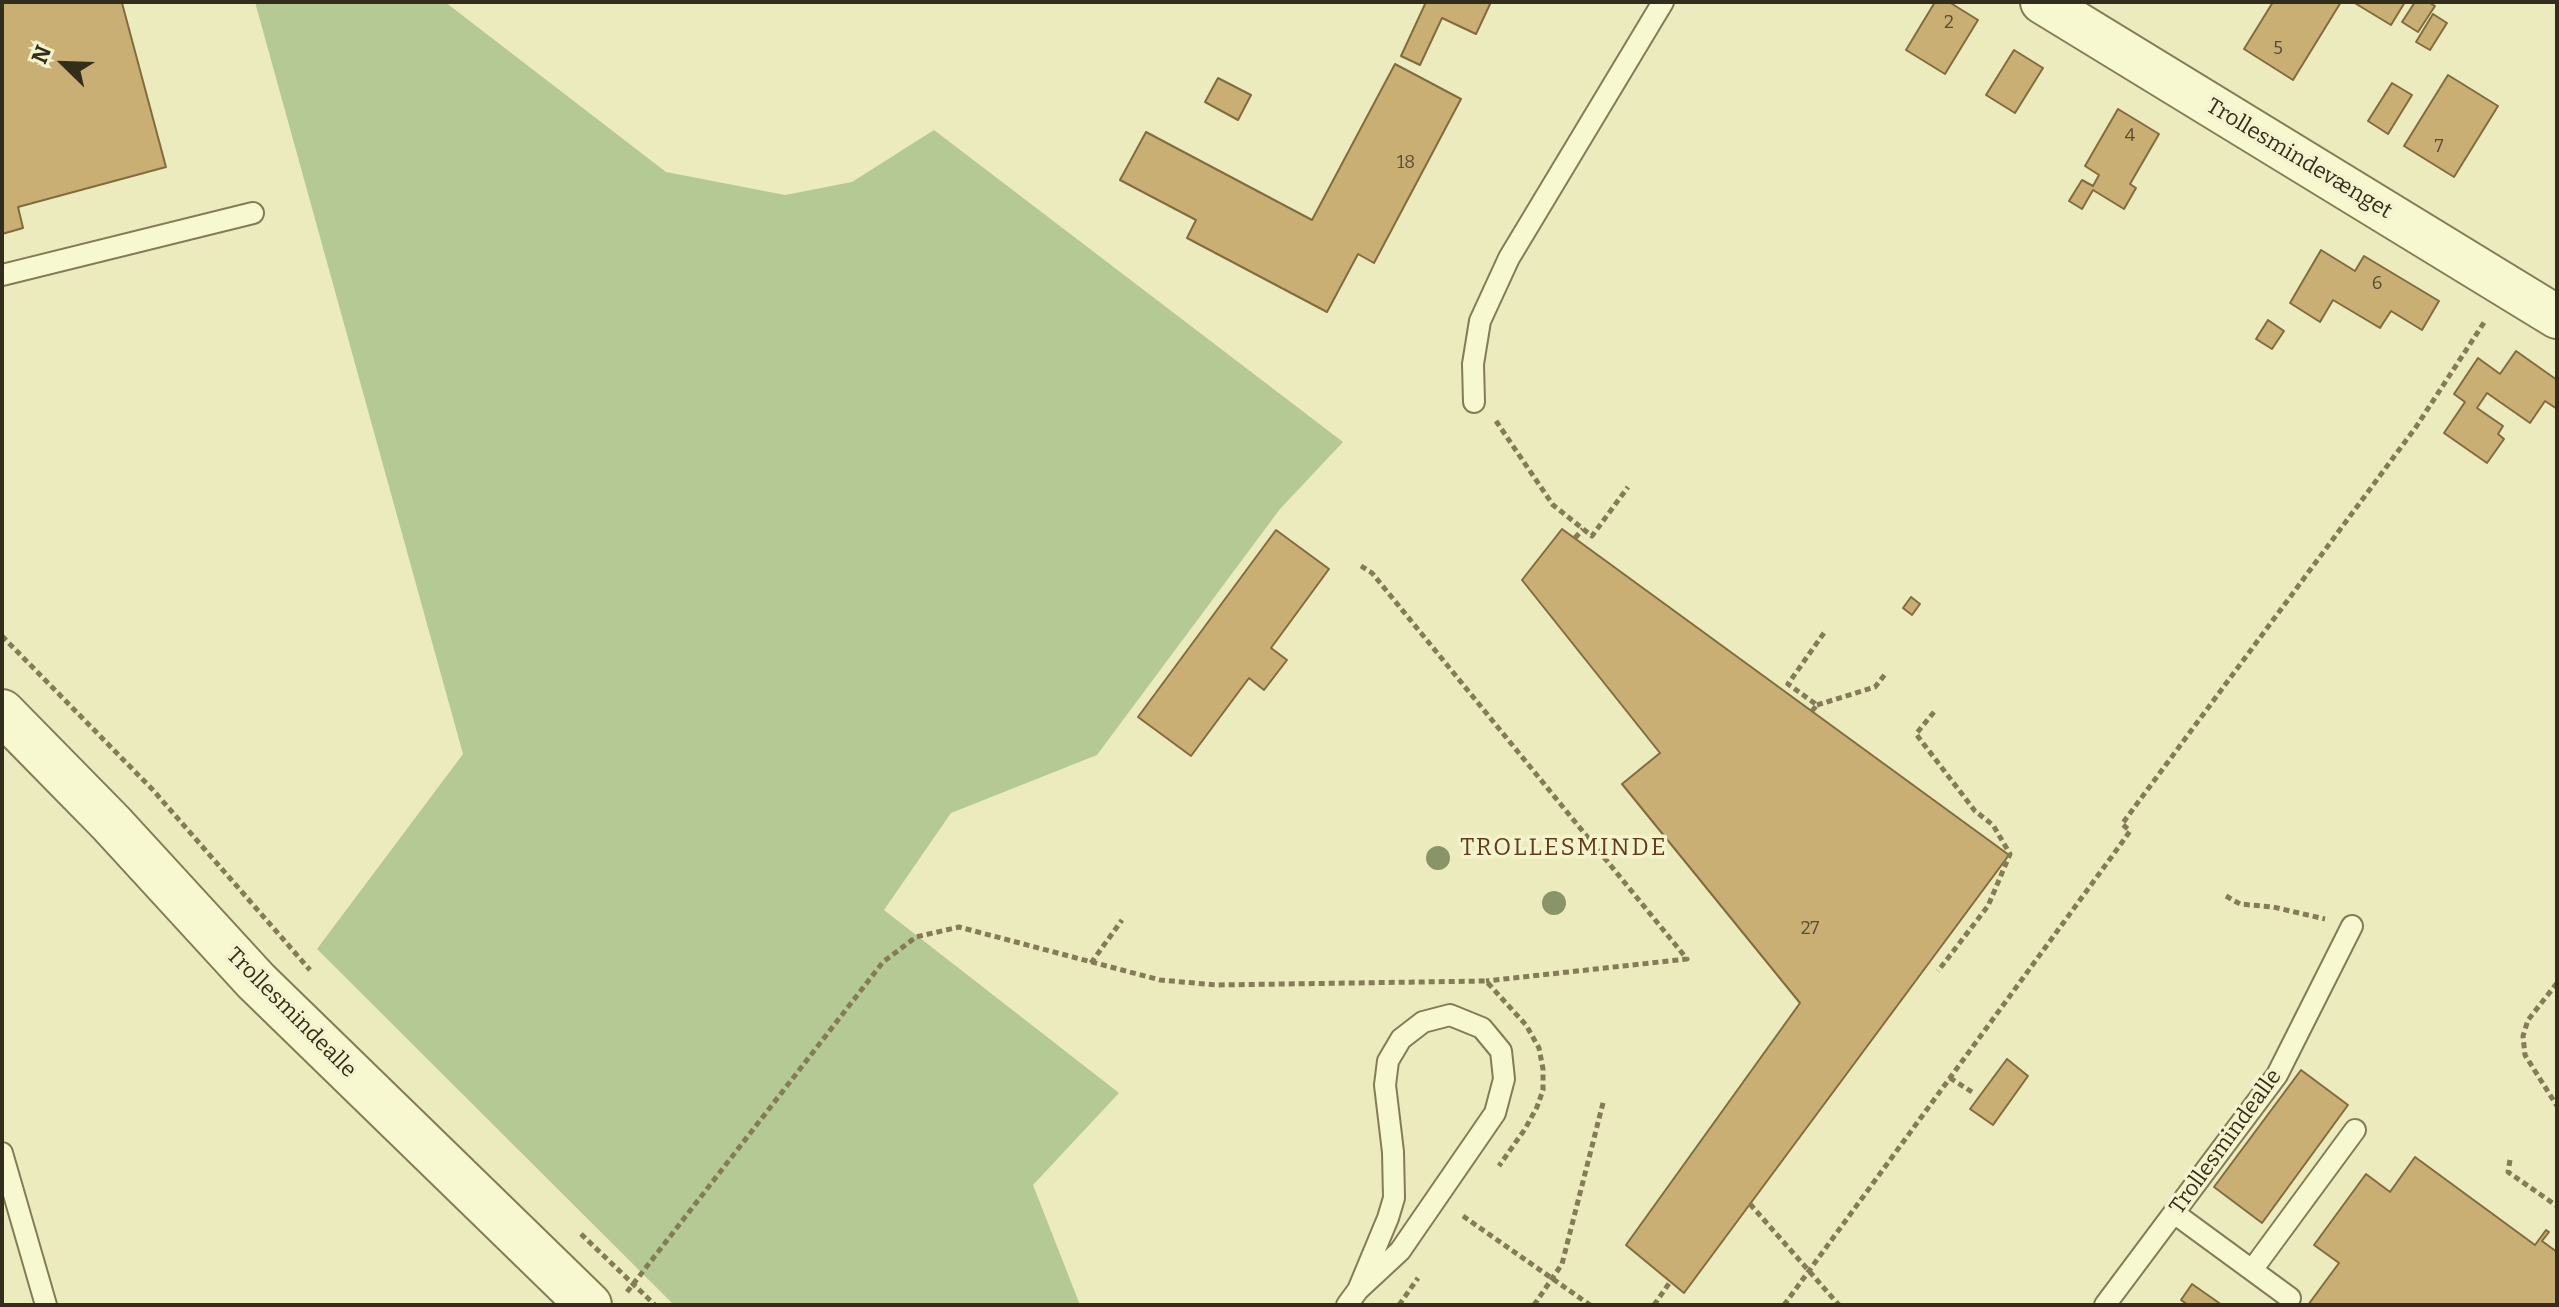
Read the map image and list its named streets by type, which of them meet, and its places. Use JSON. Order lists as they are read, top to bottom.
{
  "streets": {
    "street": ["Trollesmindevænget", "Trollesmindealle"]
  },
  "districts": ["TROLLESMINDE"],
  "house_numbers": [
    "2",
    "5",
    "4",
    "7",
    "18",
    "6",
    "27"
  ],
  "north": "top left"
}
